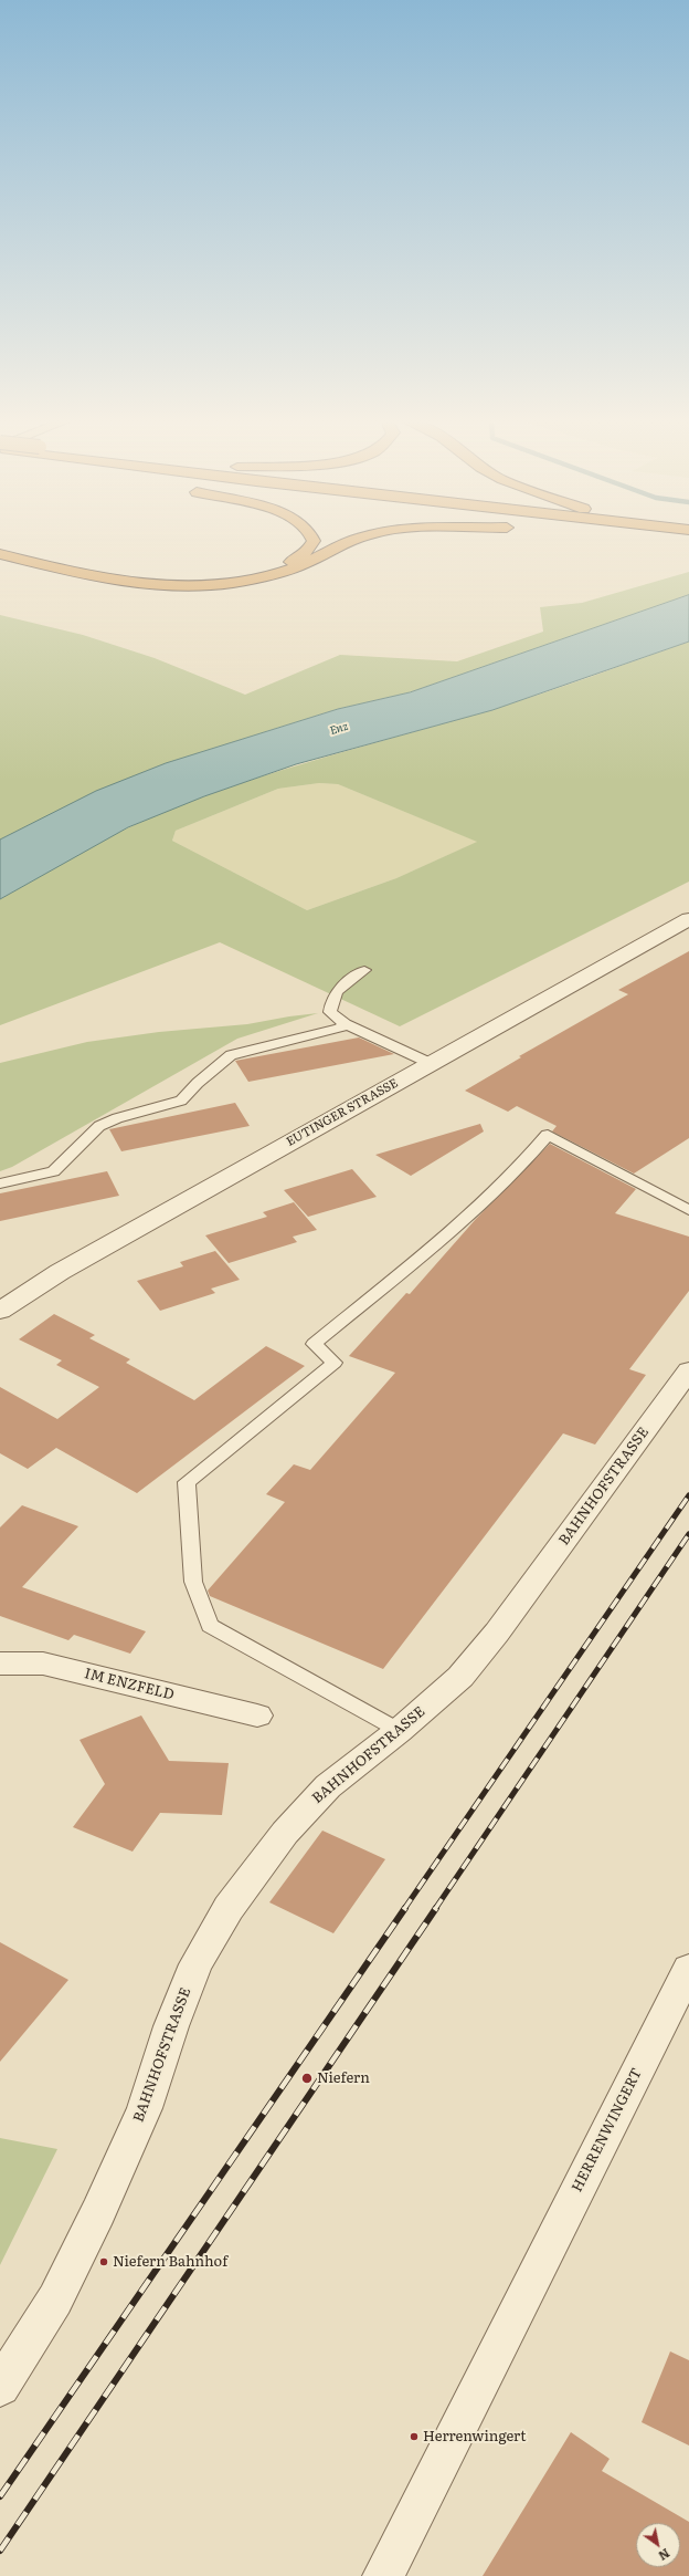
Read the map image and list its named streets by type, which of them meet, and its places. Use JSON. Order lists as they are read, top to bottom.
{
  "streets": {
    "street": [
      "EUTINGER STRASSE",
      "BAHNHOFSTRASSE",
      "IM ENZFELD",
      "HERRENWINGERT"
    ]
  },
  "water": ["Enz"],
  "places": ["Niefern", "Niefern Bahnhof", "Herrenwingert"],
  "north": "bottom right"
}
